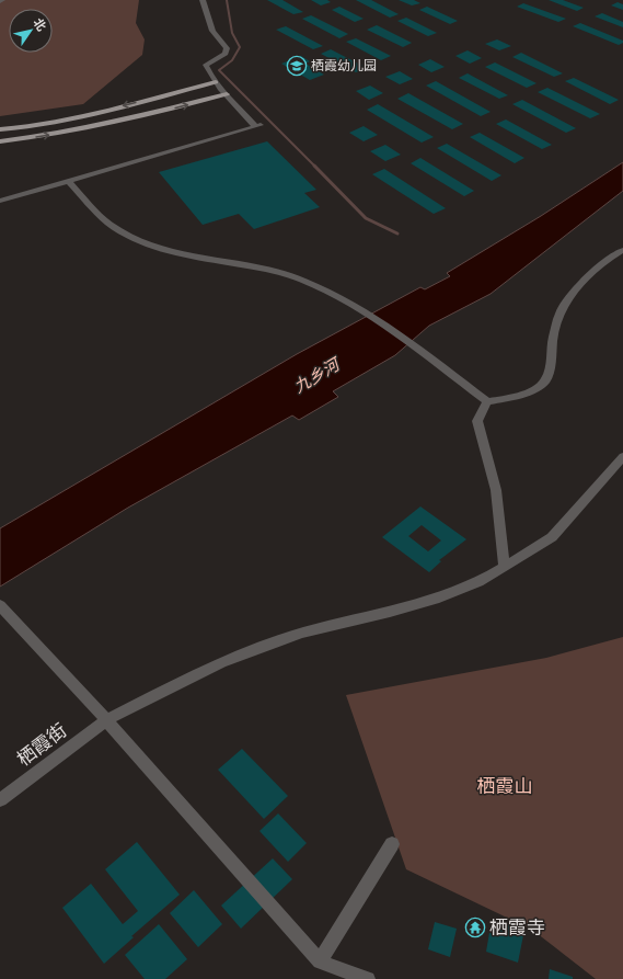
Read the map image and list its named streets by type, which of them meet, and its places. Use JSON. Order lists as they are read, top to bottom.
{
  "streets": {
    "street": ["栖霞街"]
  },
  "water": ["九乡河"],
  "parks": ["栖霞山"],
  "places": {
    "school or university": ["栖霞幼儿园"],
    "temple": ["栖霞寺"]
  },
  "north": "top right"
}
